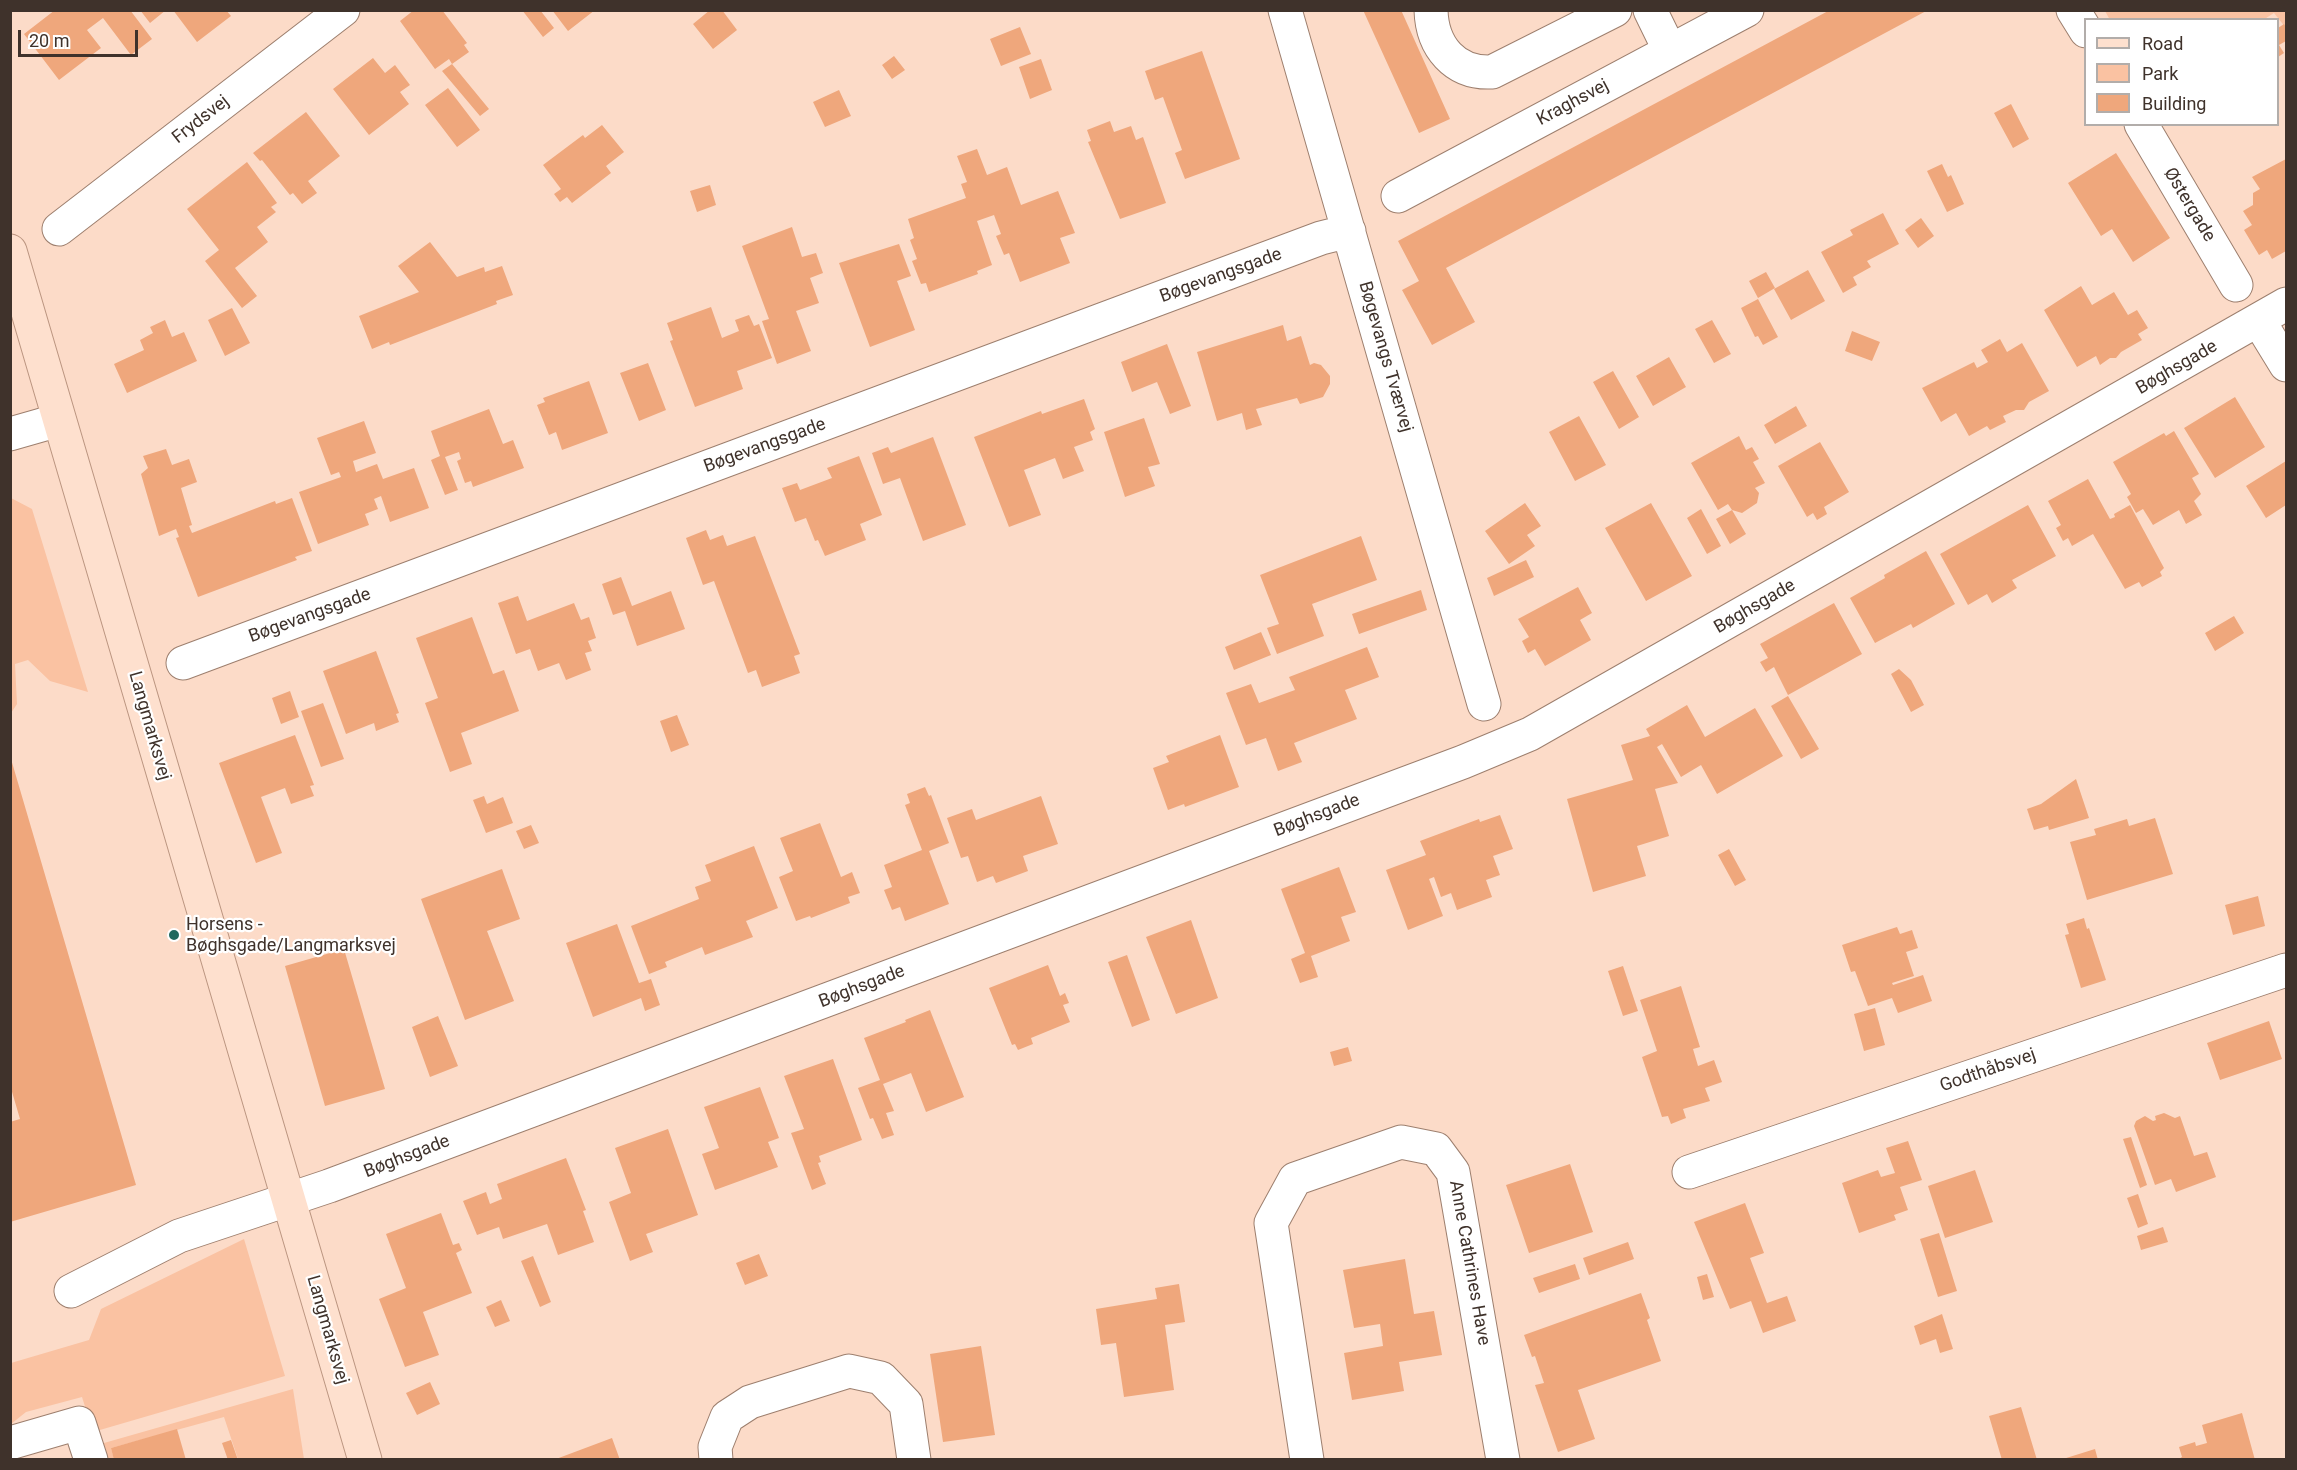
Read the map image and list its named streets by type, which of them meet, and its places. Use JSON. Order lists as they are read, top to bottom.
{
  "streets": {
    "main road": ["Langmarksvej"],
    "street": [
      "Kraghsvej",
      "Frydsvej",
      "Østergade",
      "Bøgevangsgade",
      "Bøgevangs Tværvej",
      "Bøghsgade",
      "Godthåbsvej",
      "Anne Cathrines Have"
    ]
  },
  "crossings": [
    ["Bøgevangsgade", "Bøgevangs Tværvej"],
    ["Bøghsgade", "Langmarksvej"]
  ],
  "places": ["Horsens - Bøghsgade/Langmarksvej"],
  "legend": ["Road", "Park", "Building"],
  "scale_bar": "20 m"
}
